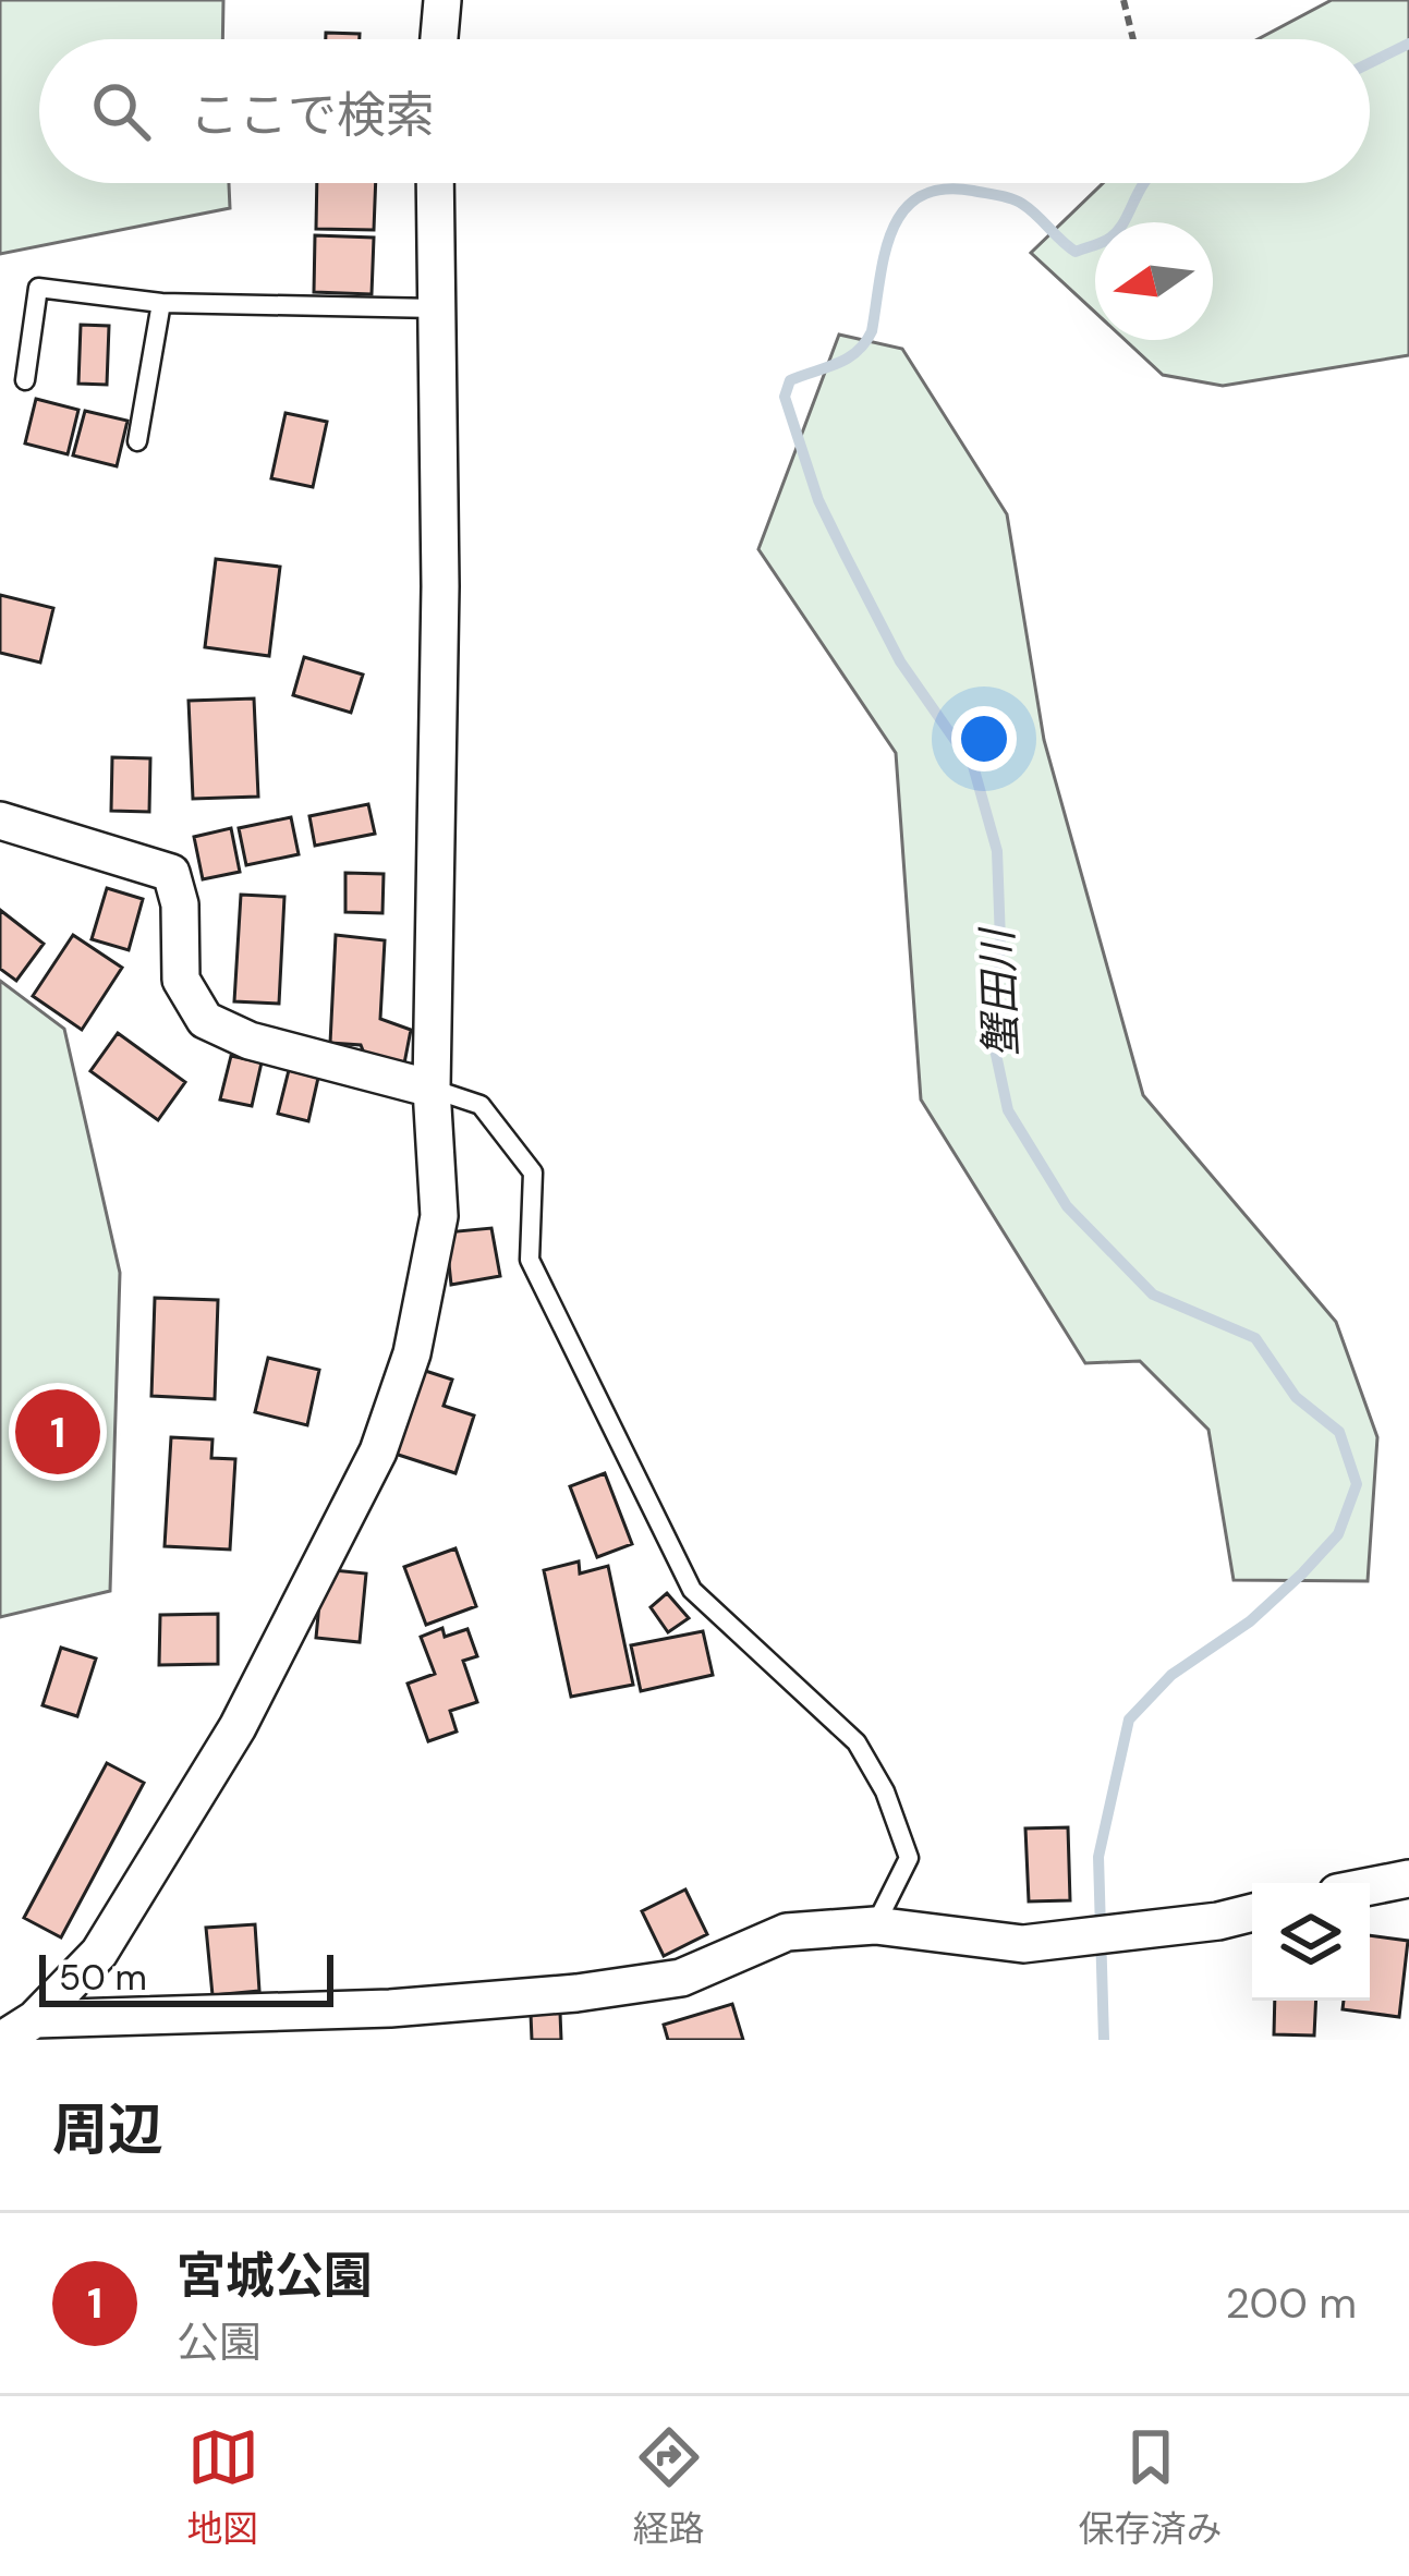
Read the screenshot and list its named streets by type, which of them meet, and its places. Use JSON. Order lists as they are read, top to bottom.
{
  "water": ["蟹田川"],
  "scale_bar": "50 m",
  "north": "left",
  "page": {
    "search": "ここで検索",
    "pins": "1",
    "scale": "50 m",
    "heading": "周辺",
    "list": [
      {
        "mark": "1",
        "name": "宮城公園",
        "note": "公園",
        "value": "200 m"
      }
    ],
    "nav": ["地図", "経路", "保存済み"]
  }
}
